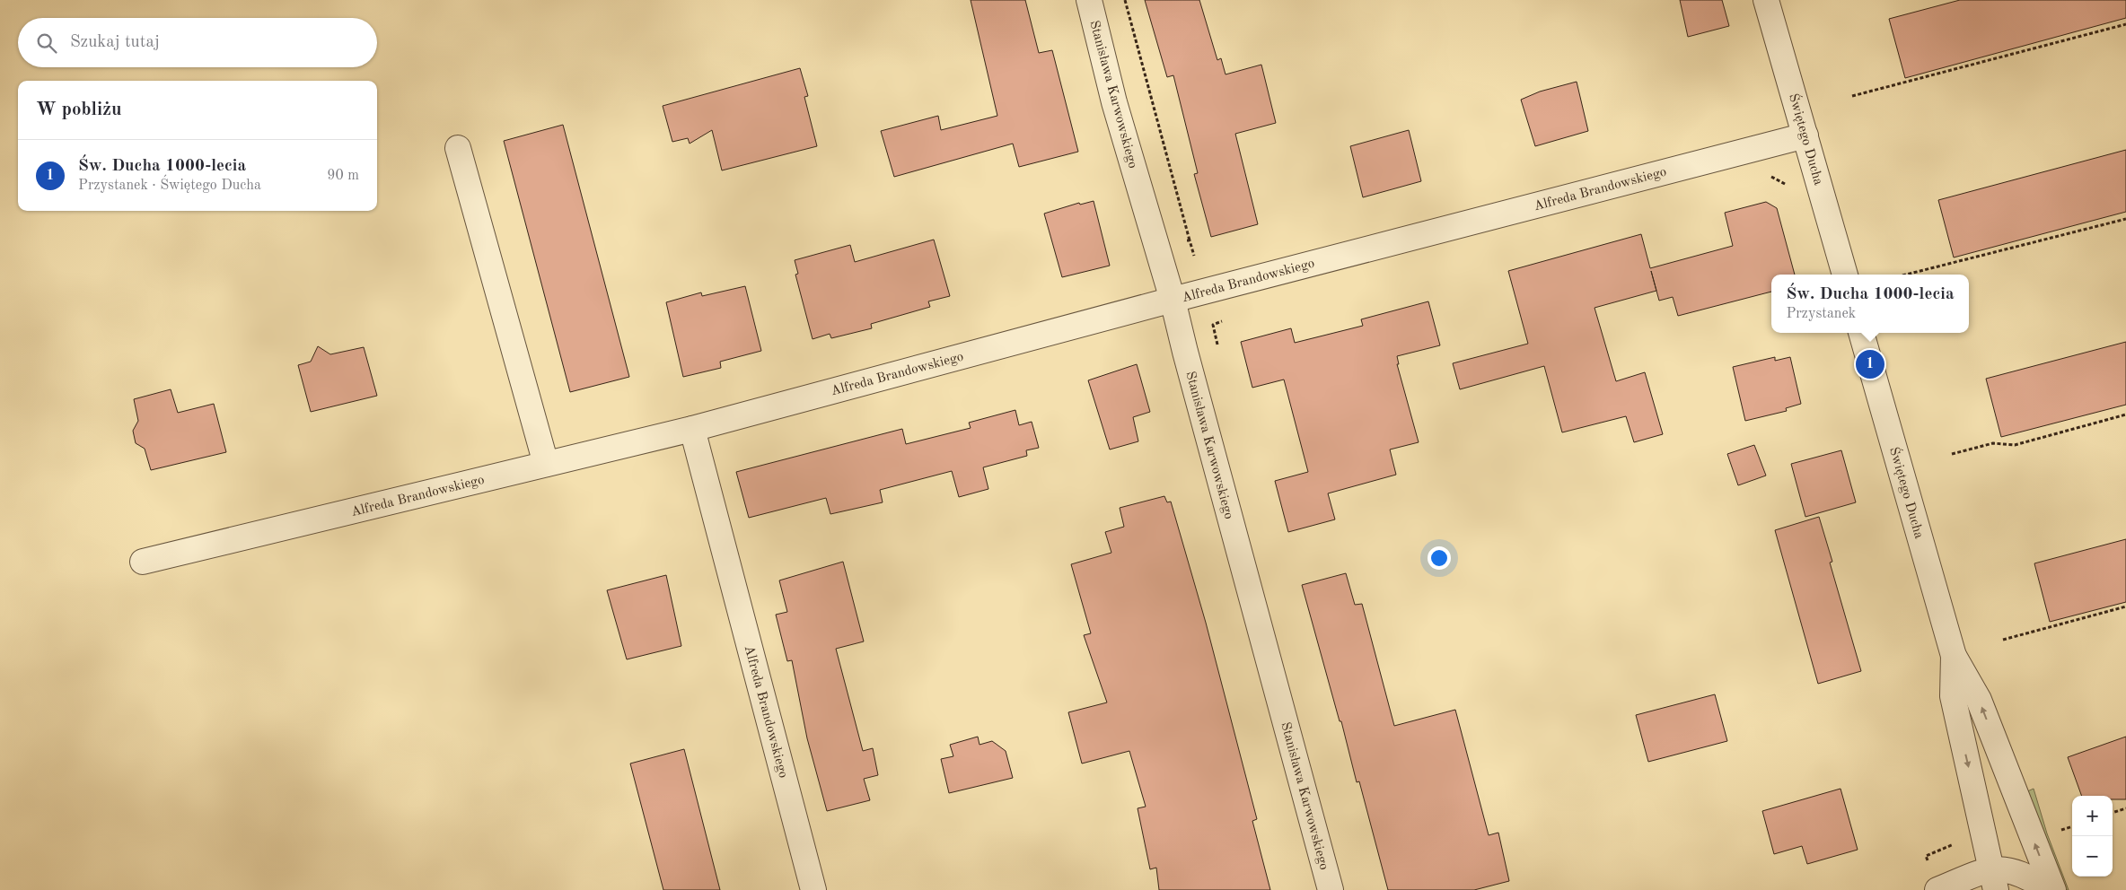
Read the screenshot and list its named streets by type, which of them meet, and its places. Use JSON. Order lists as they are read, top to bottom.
{
  "streets": {
    "street": ["Stanisława Karwowskiego", "Świętego Ducha", "Alfreda Brandowskiego"]
  },
  "crossings": [
    ["Stanisława Karwowskiego", "Alfreda Brandowskiego"],
    ["Świętego Ducha", "Alfreda Brandowskiego"]
  ],
  "page": {
    "search": "Szukaj tutaj",
    "heading": "W pobliżu",
    "list": [
      {
        "mark": "1",
        "name": "Św. Ducha 1000-lecia",
        "note": "Przystanek · Świętego Ducha",
        "value": "90 m"
      }
    ],
    "popup": ["Św. Ducha 1000-lecia", "Przystanek"],
    "pins": "1",
    "map_buttons": ["+", "−"]
  }
}
